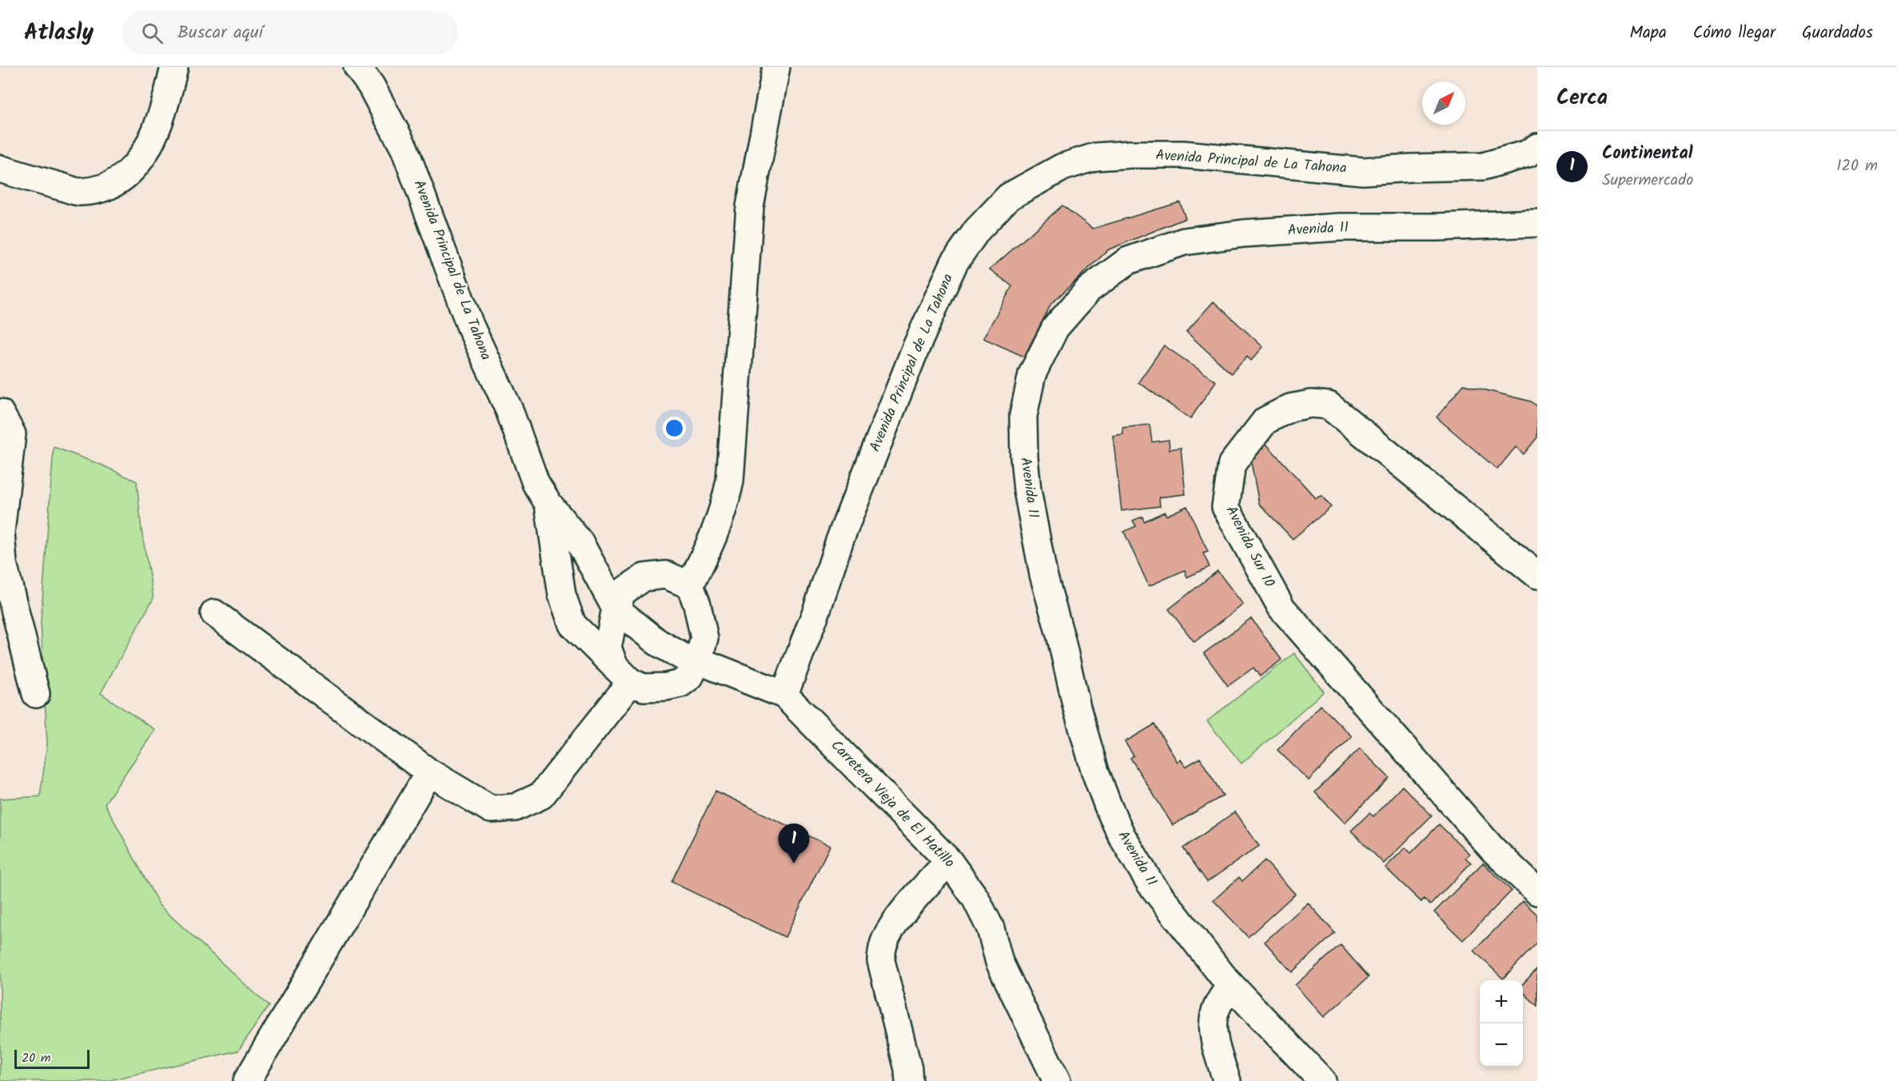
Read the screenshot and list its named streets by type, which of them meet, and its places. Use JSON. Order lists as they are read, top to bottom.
{
  "streets": {
    "street": [
      "Avenida Principal de La Tahona",
      "Avenida 11",
      "Avenida Sur 10",
      "Carretera Vieja de El Hatillo"
    ]
  },
  "crossings": [
    ["Avenida Principal de La Tahona", "Carretera Vieja de El Hatillo"]
  ],
  "scale_bar": "20 m",
  "north": "top right",
  "page": {
    "header": "Atlasly",
    "search": "Buscar aquí",
    "nav": ["Mapa", "Cómo llegar", "Guardados"],
    "heading": "Cerca",
    "list": [
      {
        "mark": "1",
        "name": "Continental",
        "note": "Supermercado",
        "value": "120 m"
      }
    ],
    "pins": "1",
    "map_buttons": ["+", "−"],
    "scale": "20 m"
  }
}
